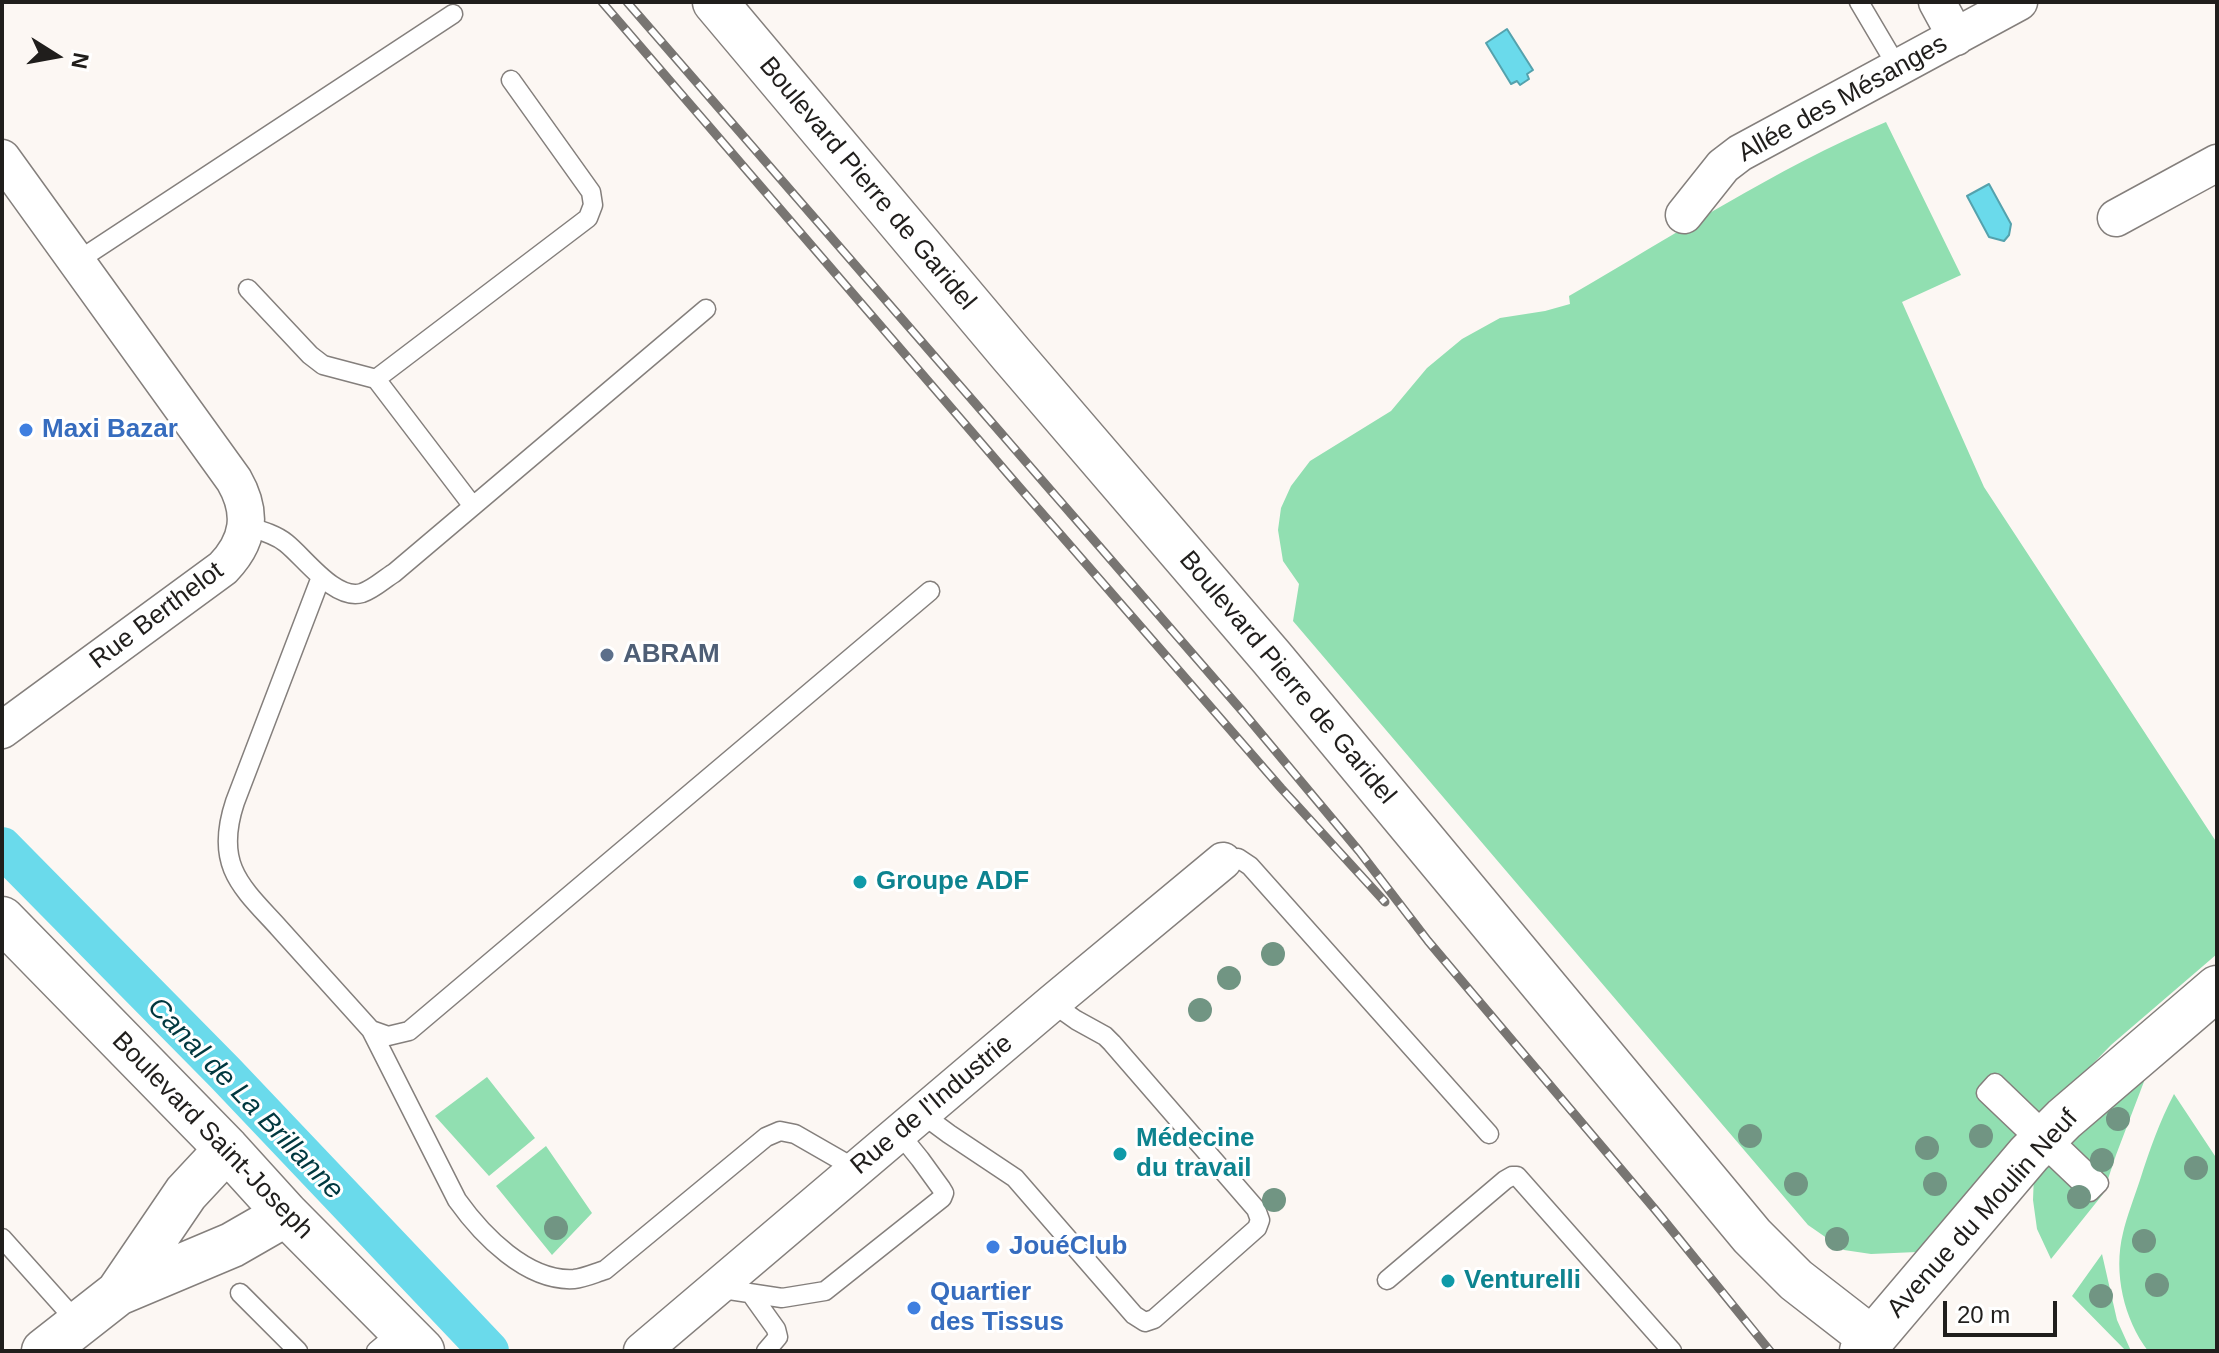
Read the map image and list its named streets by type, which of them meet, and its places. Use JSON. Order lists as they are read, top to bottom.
{
  "streets": {
    "street": [
      "Allée des Mésanges",
      "Boulevard Pierre de Garidel",
      "Rue Berthelot",
      "Rue de l'Industrie",
      "Boulevard Saint-Joseph",
      "Avenue du Moulin Neuf"
    ]
  },
  "crossings": [
    ["Boulevard Pierre de Garidel", "Avenue du Moulin Neuf"]
  ],
  "water": ["Canal de La Brillanne"],
  "places": [
    "Maxi Bazar",
    "ABRAM",
    "Groupe ADF",
    "Médecine du travail",
    "JouéClub",
    "Venturelli",
    "Quartier des Tissus"
  ],
  "scale_bar": "20 m",
  "north": "right"
}
